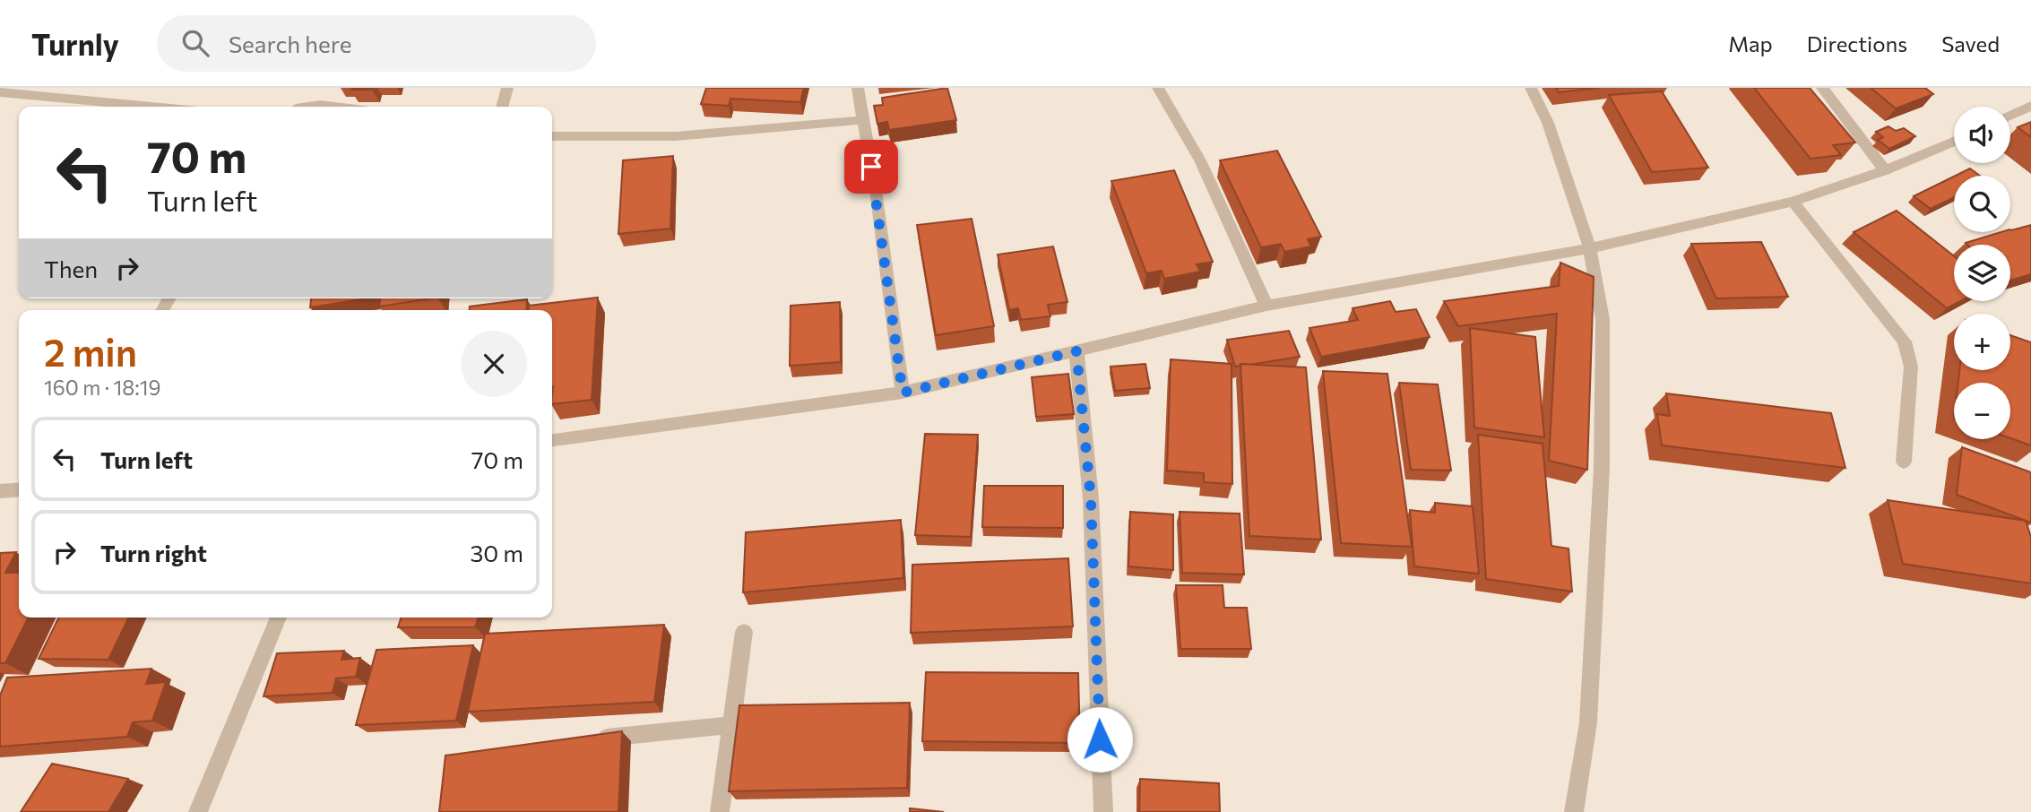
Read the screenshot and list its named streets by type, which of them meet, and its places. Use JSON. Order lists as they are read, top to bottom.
{
  "page": {
    "header": "Turnly",
    "search": "Search here",
    "nav": ["Map", "Directions", "Saved"],
    "map_buttons": ["+", "−"],
    "turn": ["70 m", "Turn left"],
    "then": "Then",
    "heading": ["2 min", "160 m · 18:19"],
    "list": [
      {
        "name": "Turn left",
        "value": "70 m"
      },
      {
        "name": "Turn right",
        "value": "30 m"
      }
    ]
  }
}
